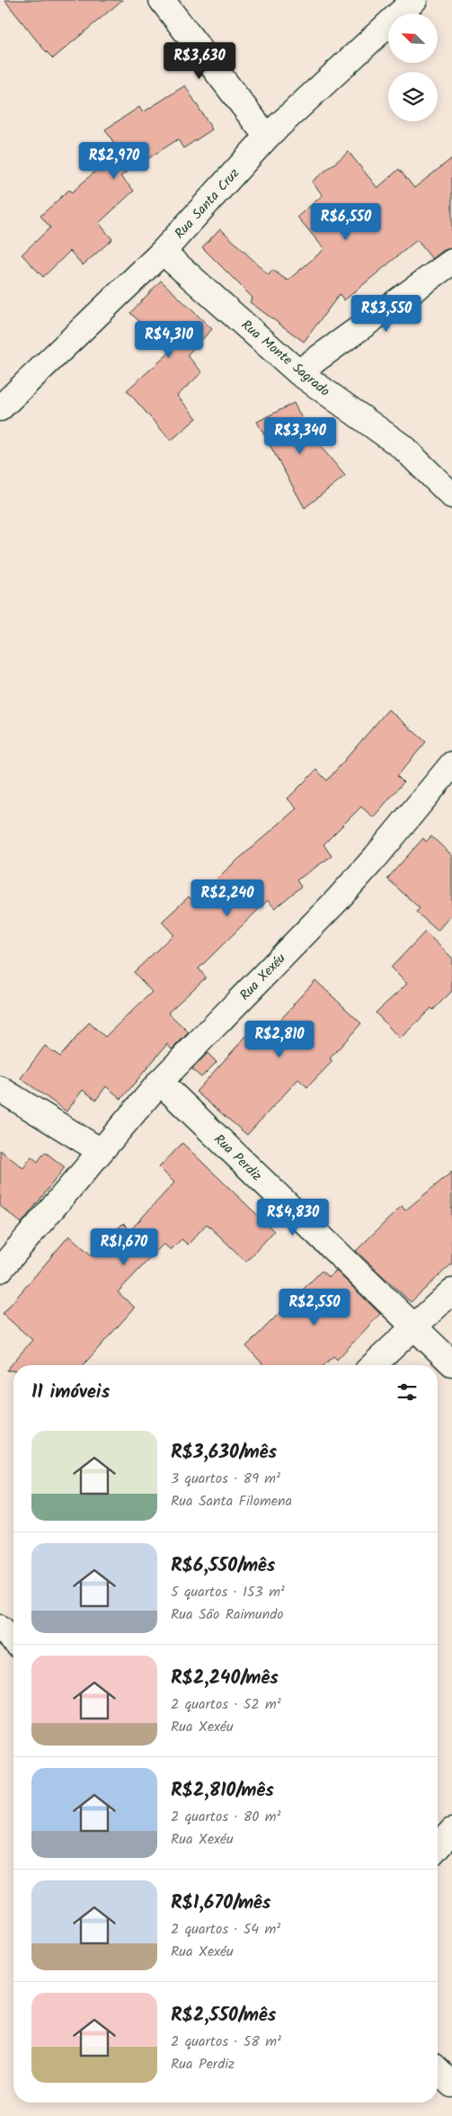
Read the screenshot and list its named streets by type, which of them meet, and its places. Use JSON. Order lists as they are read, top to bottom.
{
  "streets": {
    "street": [
      "Rua Santa Cruz",
      "Rua Monte Sagrado",
      "Rua Xexéu",
      "Rua Perdiz"
    ]
  },
  "crossings": [
    ["Rua Santa Cruz", "Rua Monte Sagrado"],
    ["Rua Xexéu", "Rua Perdiz"]
  ],
  "north": "top left",
  "page": {
    "price": [
      "R$3,630",
      "R$2,970",
      "R$6,550",
      "R$3,550",
      "R$4,310",
      "R$3,340",
      "R$2,240",
      "R$2,810",
      "R$4,830",
      "R$1,670",
      "R$2,550"
    ],
    "heading": "11 imóveis",
    "list": [
      {
        "name": "R$3,630/mês",
        "note": "3 quartos · 89 m² · Rua Santa Filomena"
      },
      {
        "name": "R$6,550/mês",
        "note": "5 quartos · 153 m² · Rua São Raimundo"
      },
      {
        "name": "R$2,240/mês",
        "note": "2 quartos · 52 m² · Rua Xexéu"
      },
      {
        "name": "R$2,810/mês",
        "note": "2 quartos · 80 m² · Rua Xexéu"
      },
      {
        "name": "R$1,670/mês",
        "note": "2 quartos · 54 m² · Rua Xexéu"
      },
      {
        "name": "R$2,550/mês",
        "note": "2 quartos · 58 m² · Rua Perdiz"
      }
    ]
  }
}
